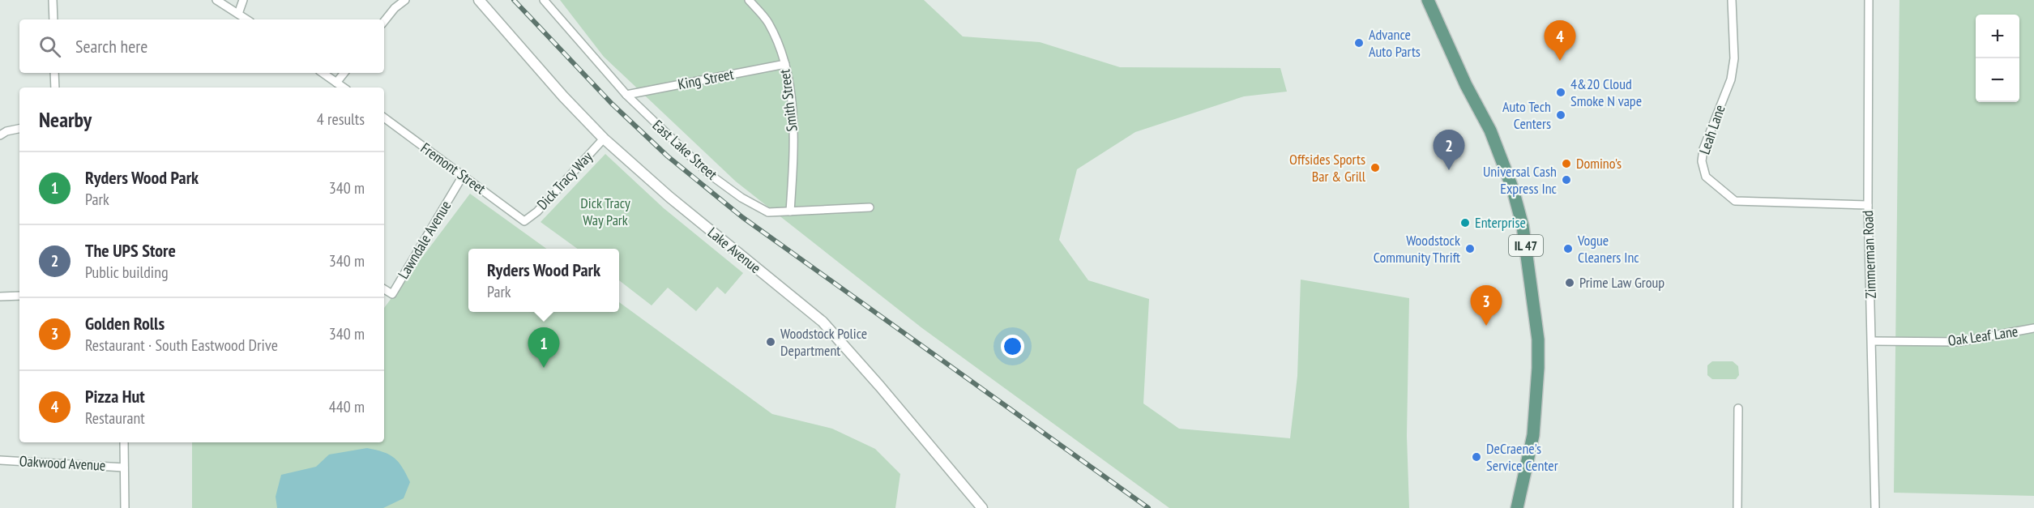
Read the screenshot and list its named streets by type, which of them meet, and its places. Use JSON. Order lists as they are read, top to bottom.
{
  "streets": {
    "main road": ["IL 47"],
    "street": [
      "King Street",
      "Smith Street",
      "Leah Lane",
      "East Lake Street",
      "Fremont Street",
      "Dick Tracy Way",
      "Lawndale Avenue",
      "Lake Avenue",
      "Zimmerman Road",
      "Oak Leaf Lane",
      "Oakwood Avenue"
    ]
  },
  "crossings": [
    ["King Street", "Smith Street"],
    ["King Street", "East Lake Street"],
    ["Smith Street", "East Lake Street"],
    ["Leah Lane", "Zimmerman Road"],
    ["Fremont Street", "Dick Tracy Way"],
    ["Fremont Street", "Lawndale Avenue"],
    ["Dick Tracy Way", "Lake Avenue"],
    ["Zimmerman Road", "Oak Leaf Lane"]
  ],
  "parks": ["Dick Tracy Way Park"],
  "places": [
    "Advance Auto Parts",
    "4&20 Cloud Smoke N vape",
    "Auto Tech Centers",
    "Domino's",
    "Offsides Sports Bar & Grill",
    "Universal Cash Express Inc",
    "Enterprise",
    "Woodstock Community Thrift",
    "Vogue Cleaners Inc",
    "Prime Law Group",
    "Woodstock Police Department",
    "DeCraene's Service Center"
  ],
  "page": {
    "map_buttons": ["+", "−"],
    "search": "Search here",
    "pins": [
      "4",
      "2",
      "3",
      "1"
    ],
    "heading": ["Nearby", "4 results"],
    "list": [
      {
        "mark": "1",
        "name": "Ryders Wood Park",
        "note": "Park",
        "value": "340 m"
      },
      {
        "mark": "2",
        "name": "The UPS Store",
        "note": "Public building",
        "value": "340 m"
      },
      {
        "mark": "3",
        "name": "Golden Rolls",
        "note": "Restaurant · South Eastwood Drive",
        "value": "340 m"
      },
      {
        "mark": "4",
        "name": "Pizza Hut",
        "note": "Restaurant",
        "value": "440 m"
      }
    ],
    "popup": ["Ryders Wood Park", "Park"]
  }
}
